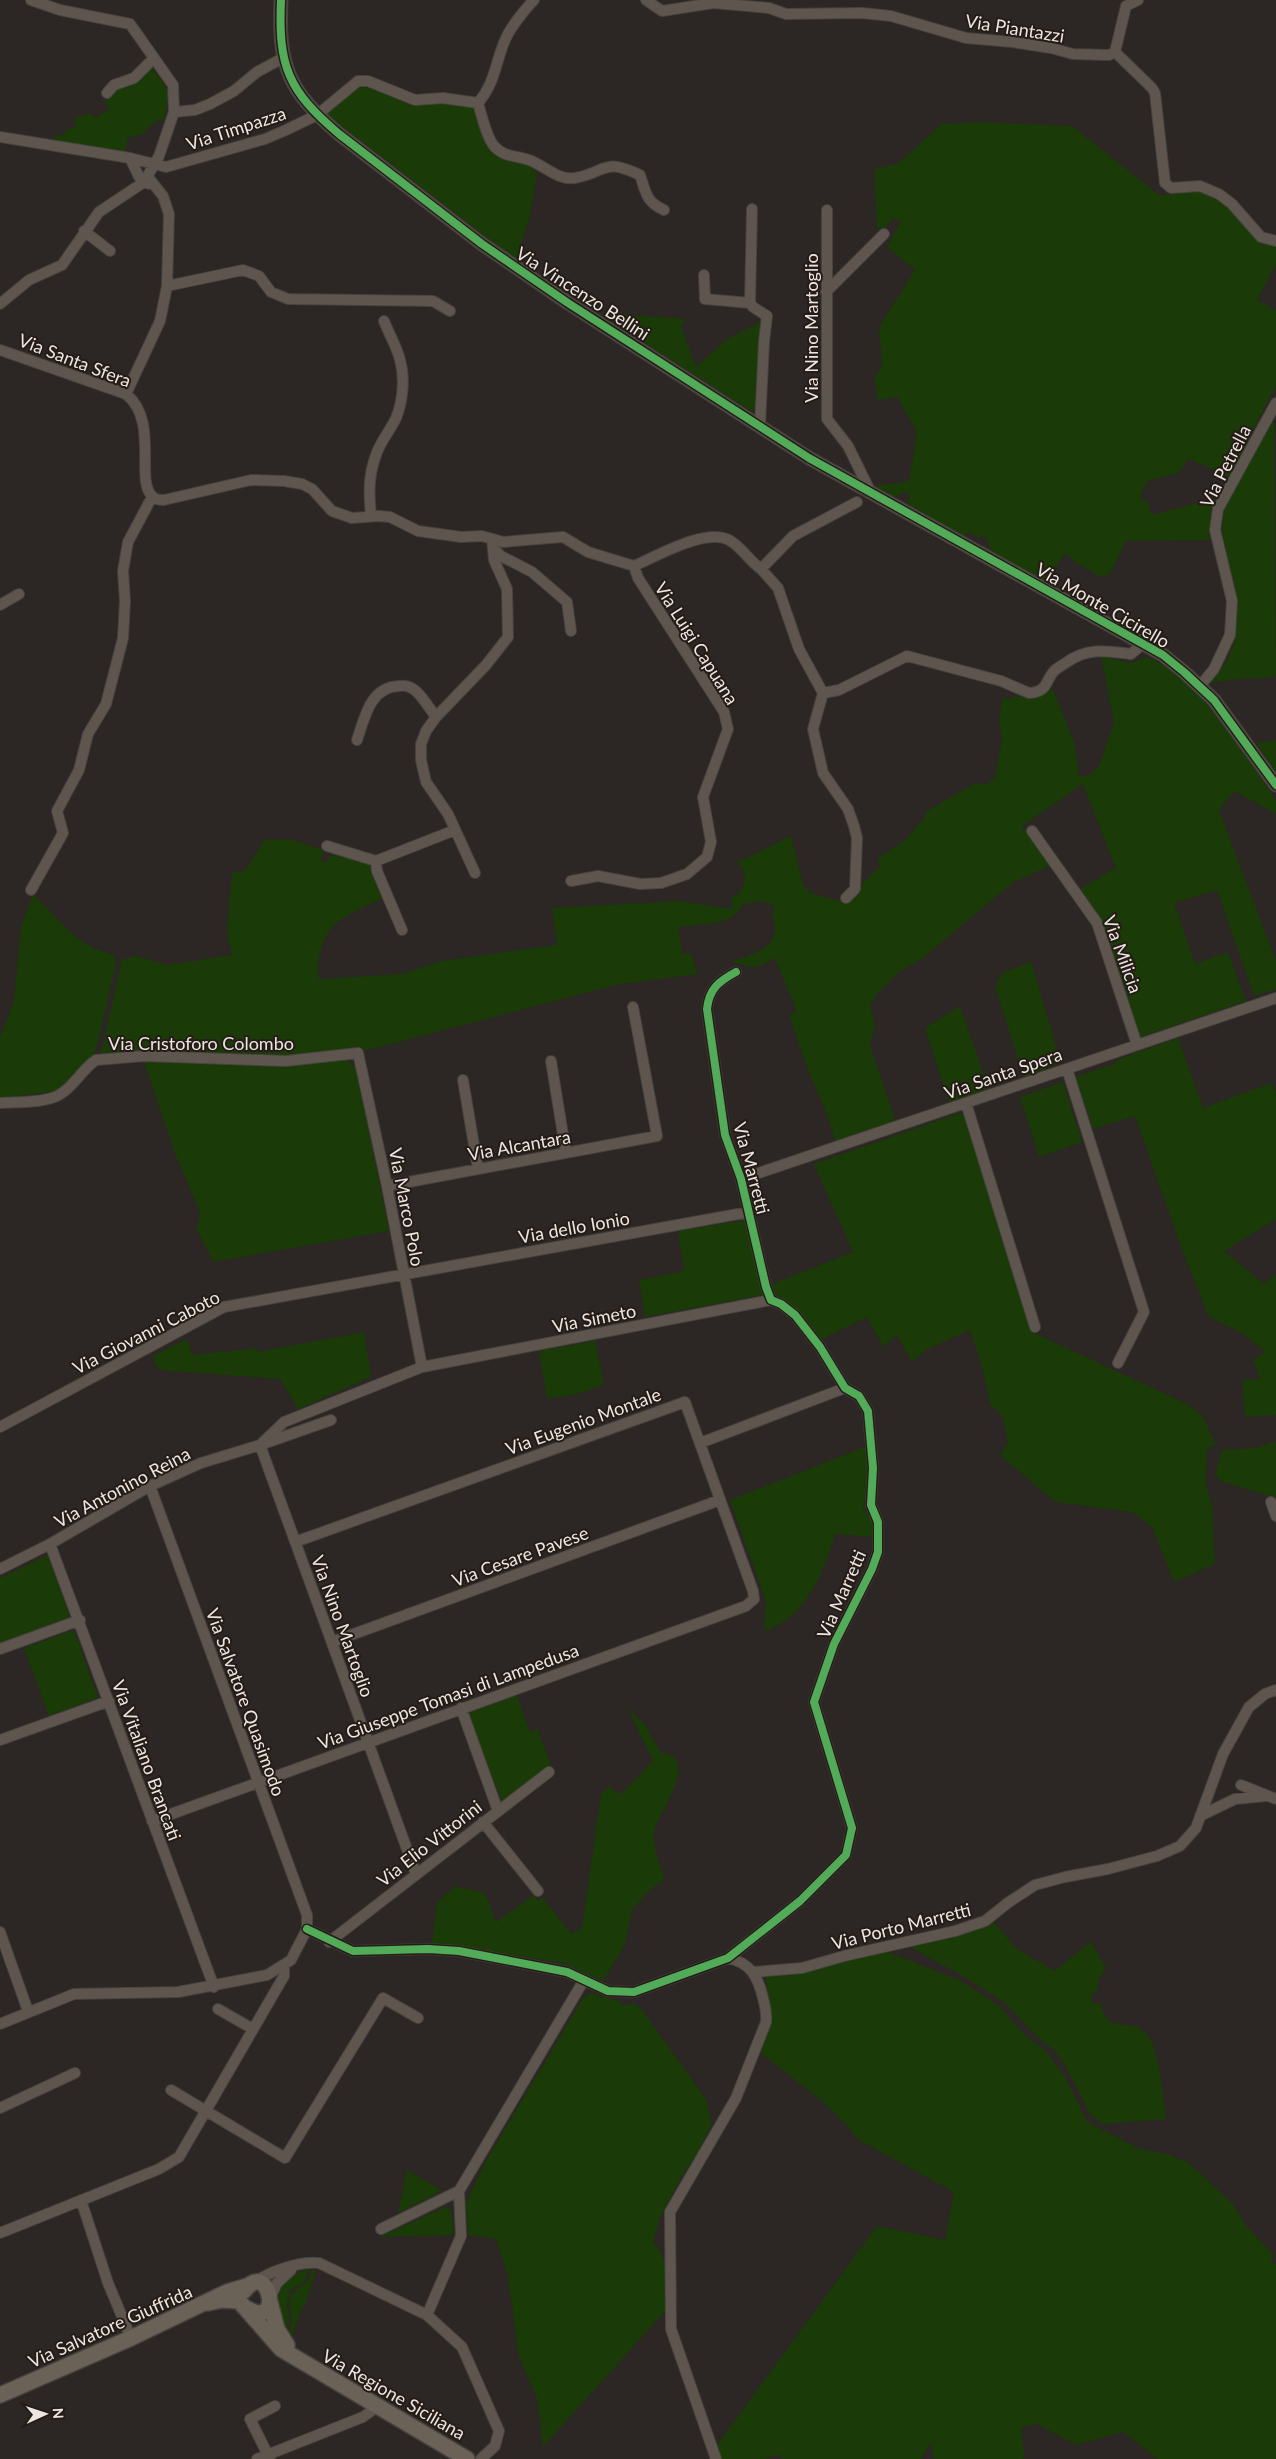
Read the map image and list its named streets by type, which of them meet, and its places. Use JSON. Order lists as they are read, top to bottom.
{
  "streets": {
    "main road": ["Via Salvatore Giuffrida", "Via Regione Siciliana"],
    "street": [
      "Via Piantazzi",
      "Via Timpazza",
      "Via Vincenzo Bellini",
      "Via Nino Martoglio",
      "Via Santa Sfera",
      "Via Petrella",
      "Via Monte Cicirello",
      "Via Luigi Capuana",
      "Via Milicia",
      "Via Cristoforo Colombo",
      "Via Santa Spera",
      "Via Alcantara",
      "Via Marretti",
      "Via Marco Polo",
      "Via dello Ionio",
      "Via Simeto",
      "Via Giovanni Caboto",
      "Via Eugenio Montale",
      "Via Antonino Reina",
      "Via Cesare Pavese",
      "Via Giuseppe Tomasi di Lampedusa",
      "Via Salvatore Quasimodo",
      "Via Vitaliano Brancati",
      "Via Elio Vittorini",
      "Via Porto Marretti"
    ]
  },
  "crossings": [
    ["Via Timpazza", "Via Vincenzo Bellini"],
    ["Via Vincenzo Bellini", "Via Nino Martoglio"],
    ["Via Vincenzo Bellini", "Via Monte Cicirello"],
    ["Via Nino Martoglio", "Via Eugenio Montale"],
    ["Via Nino Martoglio", "Via Antonino Reina"],
    ["Via Nino Martoglio", "Via Cesare Pavese"],
    ["Via Nino Martoglio", "Via Giuseppe Tomasi di Lampedusa"],
    ["Via Nino Martoglio", "Via Elio Vittorini"],
    ["Via Petrella", "Via Monte Cicirello"],
    ["Via Milicia", "Via Santa Spera"],
    ["Via Cristoforo Colombo", "Via Marco Polo"],
    ["Via Santa Spera", "Via Marretti"],
    ["Via Alcantara", "Via Marco Polo"],
    ["Via Marretti", "Via dello Ionio"],
    ["Via Marretti", "Via Simeto"],
    ["Via Marretti", "Via Salvatore Quasimodo"],
    ["Via Marretti", "Via Elio Vittorini"],
    ["Via Marco Polo", "Via dello Ionio"],
    ["Via Marco Polo", "Via Simeto"],
    ["Via Marco Polo", "Via Giovanni Caboto"],
    ["Via Marco Polo", "Via Antonino Reina"],
    ["Via dello Ionio", "Via Giovanni Caboto"],
    ["Via Simeto", "Via Antonino Reina"],
    ["Via Eugenio Montale", "Via Cesare Pavese"],
    ["Via Eugenio Montale", "Via Giuseppe Tomasi di Lampedusa"],
    ["Via Antonino Reina", "Via Salvatore Quasimodo"],
    ["Via Antonino Reina", "Via Vitaliano Brancati"],
    ["Via Giuseppe Tomasi di Lampedusa", "Via Salvatore Quasimodo"],
    ["Via Giuseppe Tomasi di Lampedusa", "Via Vitaliano Brancati"],
    ["Via Salvatore Giuffrida", "Via Regione Siciliana"]
  ],
  "north": "right"
}
